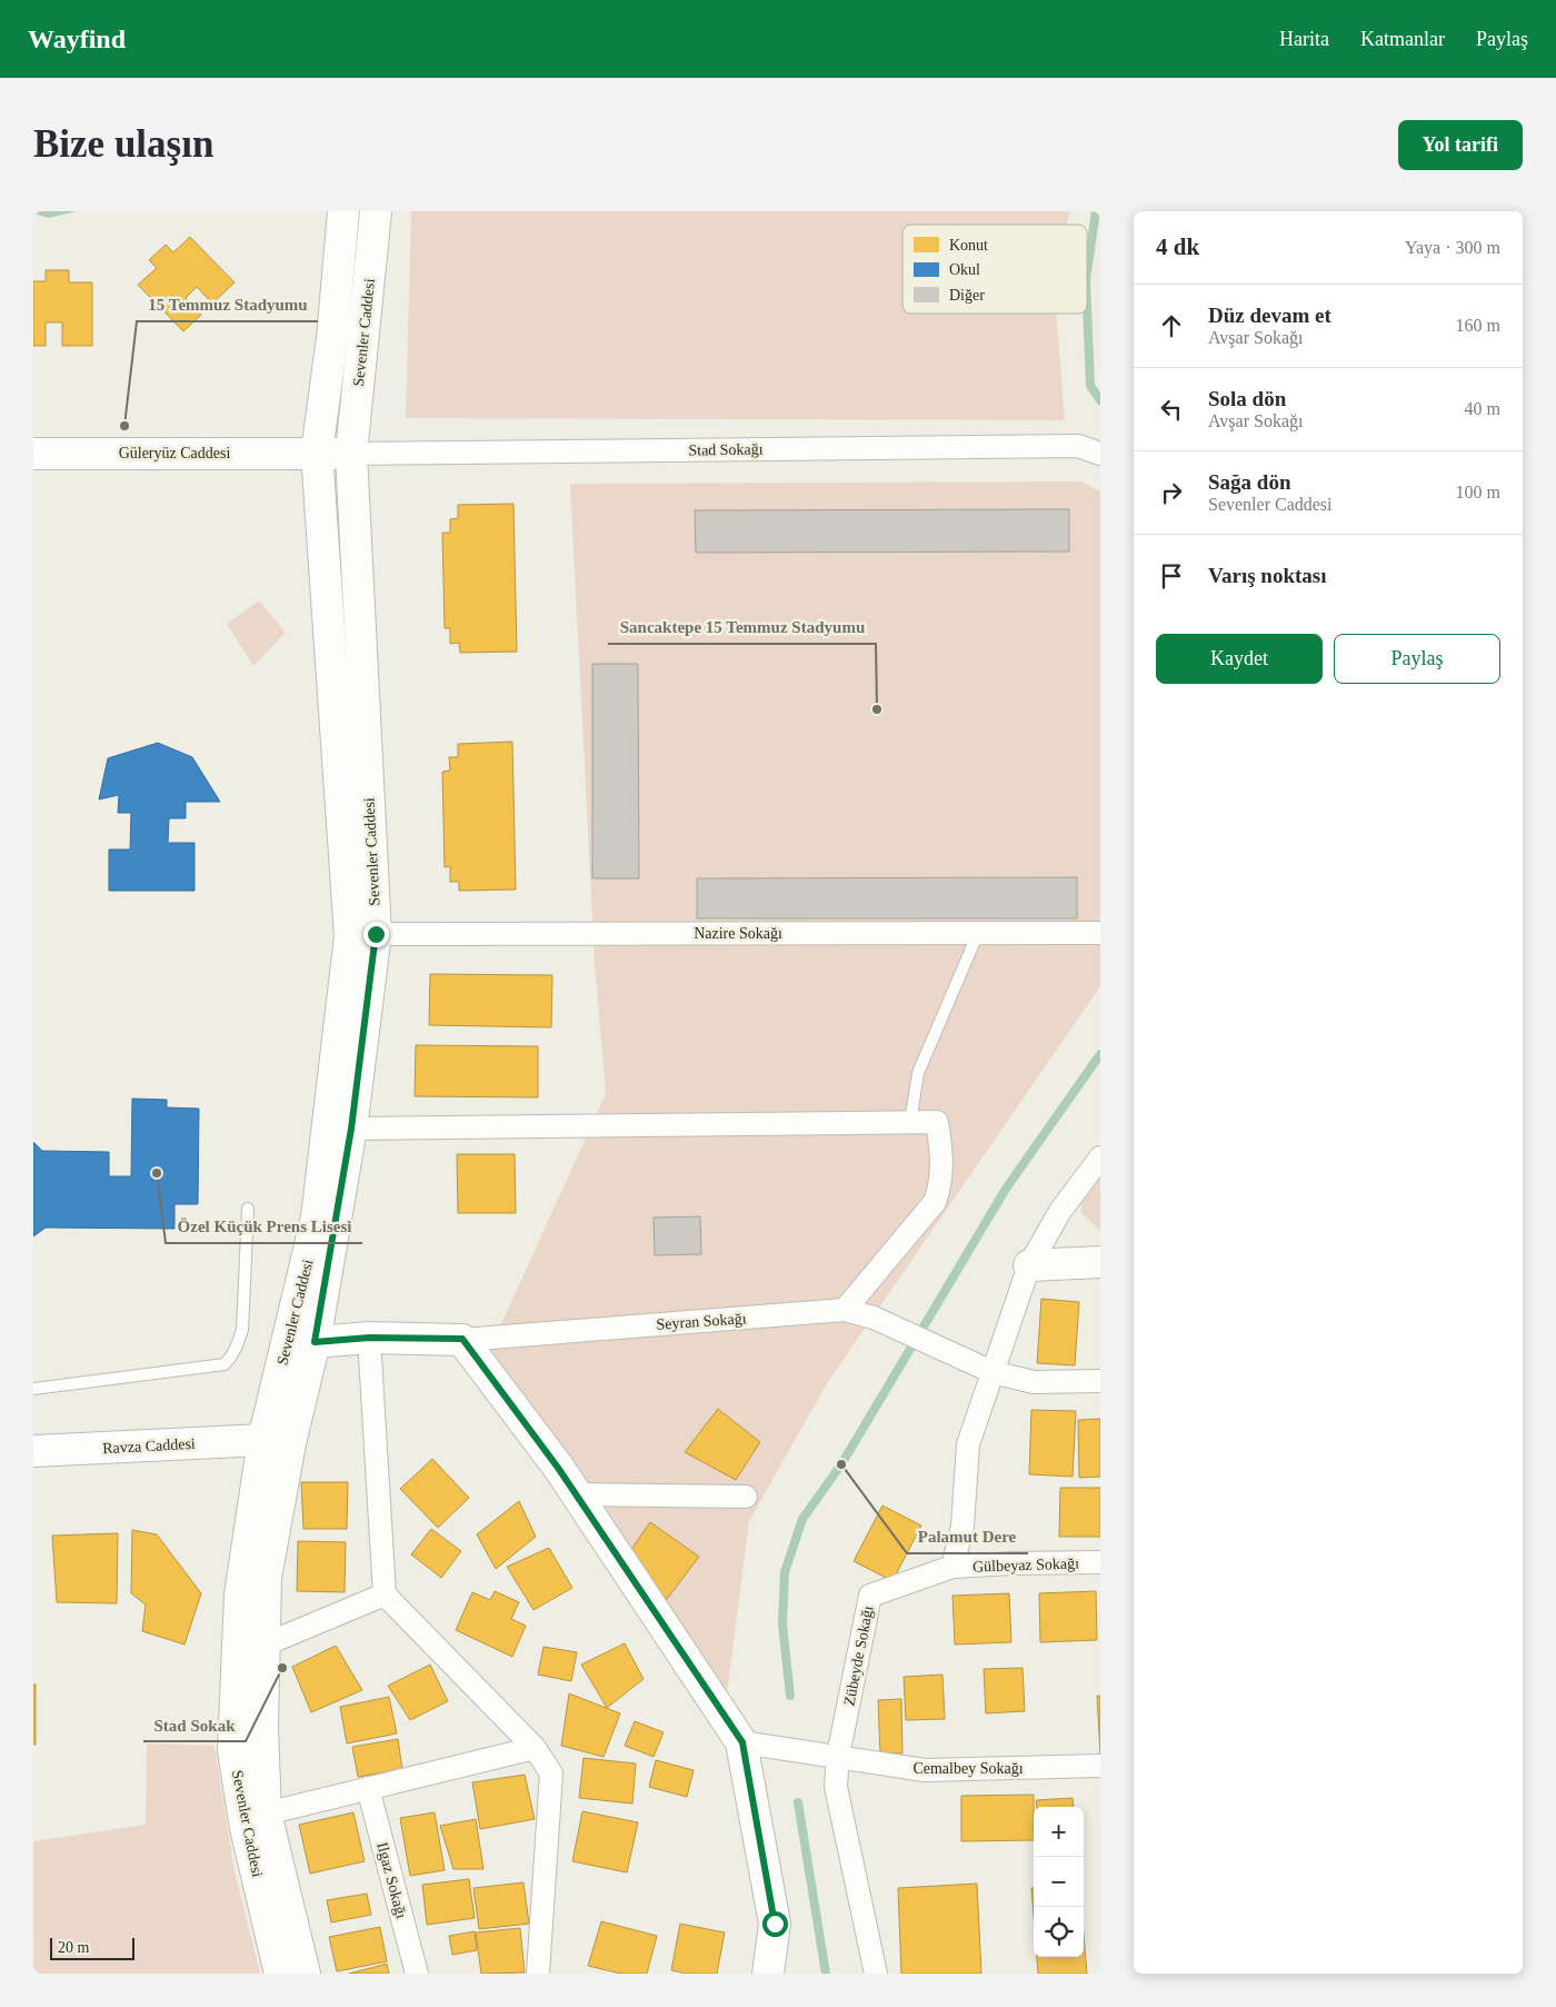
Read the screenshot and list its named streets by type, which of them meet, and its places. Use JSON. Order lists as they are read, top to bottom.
{
  "streets": {
    "main road": ["Sevenler Caddesi", "Güleryüz Caddesi", "Ravza Caddesi"],
    "street": [
      "Stad Sokağı",
      "Nazire Sokağı",
      "Seyran Sokağı",
      "Gülbeyaz Sokağı",
      "Zübeyde Sokağı",
      "Cemalbey Sokağı",
      "Ilgaz Sokağı"
    ]
  },
  "crossings": [
    ["Sevenler Caddesi", "Stad Sokağı"],
    ["Sevenler Caddesi", "Güleryüz Caddesi"],
    ["Sevenler Caddesi", "Nazire Sokağı"],
    ["Sevenler Caddesi", "Ravza Caddesi"],
    ["Gülbeyaz Sokağı", "Zübeyde Sokağı"],
    ["Zübeyde Sokağı", "Cemalbey Sokağı"]
  ],
  "places": [
    "15 Temmuz Stadyumu",
    "Sancaktepe 15 Temmuz Stadyumu",
    "Özel Küçük Prens Lisesi",
    "Palamut Dere",
    "Stad Sokak"
  ],
  "legend": ["Konut", "Okul", "Diğer"],
  "scale_bar": "20 m",
  "page": {
    "header": "Wayfind",
    "nav": ["Harita", "Katmanlar", "Paylaş"],
    "buttons": [
      "Yol tarifi",
      ["Kaydet", "Paylaş"]
    ],
    "title": "Bize ulaşın",
    "heading": ["4 dk", "Yaya · 300 m"],
    "list": [
      ["Düz devam et", "Avşar Sokağı", "160 m"],
      ["Sola dön", "Avşar Sokağı", "40 m"],
      ["Sağa dön", "Sevenler Caddesi", "100 m"],
      "Varış noktası"
    ],
    "map_buttons": ["+", "−"],
    "scale": "20 m"
  }
}
